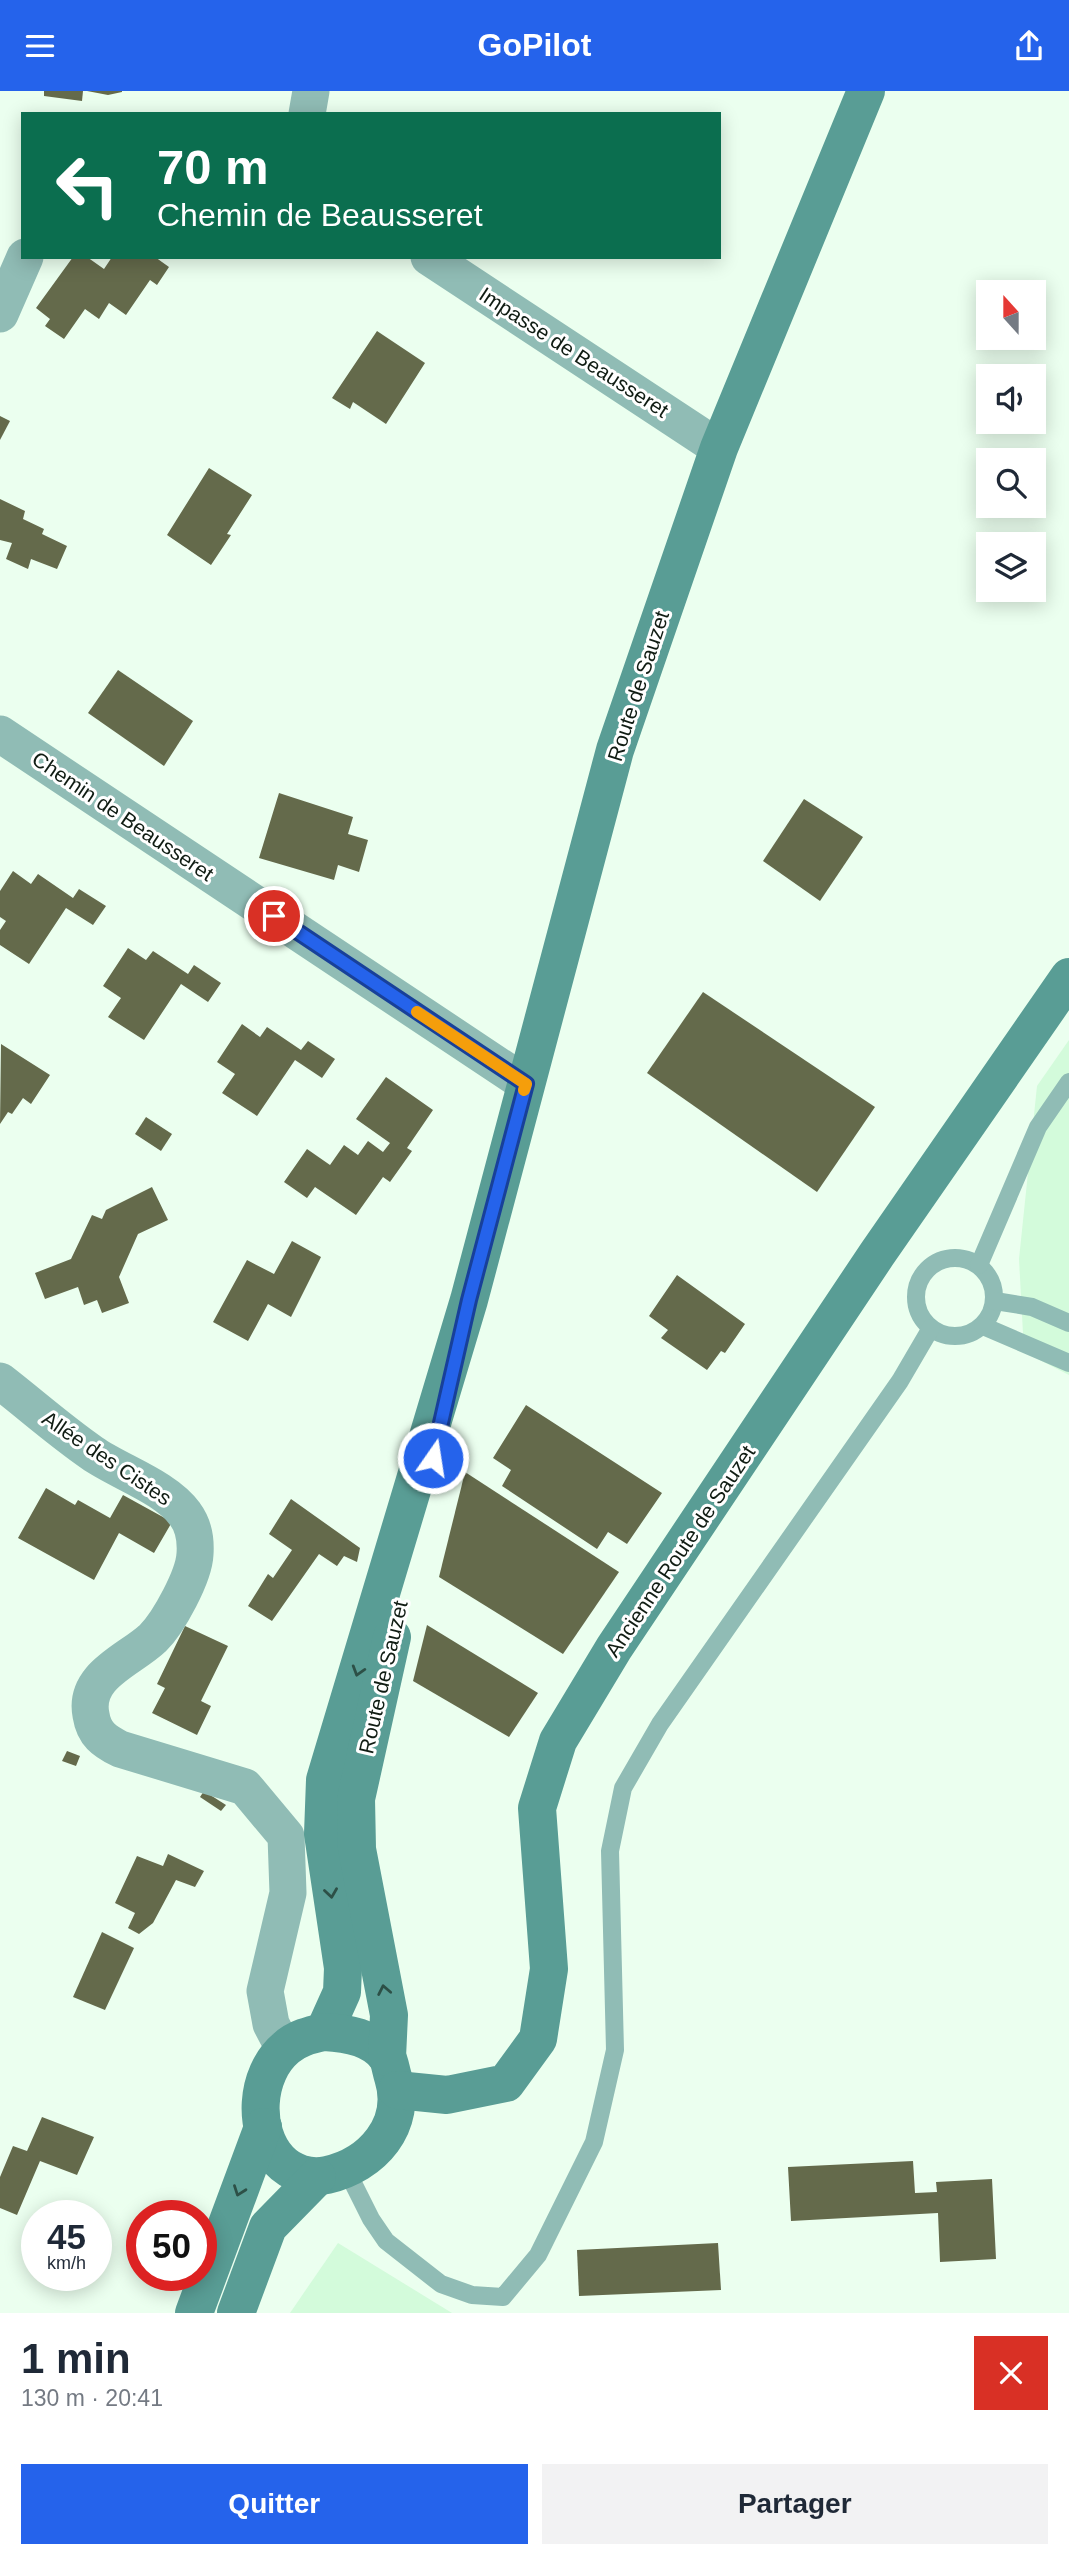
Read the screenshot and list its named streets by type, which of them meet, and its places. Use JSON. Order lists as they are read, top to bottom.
{
  "streets": {
    "main road": ["Route de Sauzet", "Ancienne Route de Sauzet"],
    "street": ["Impasse de Beausseret", "Chemin de Beausseret", "Allée des Cistes"]
  },
  "crossings": [
    ["Impasse de Beausseret", "Route de Sauzet"],
    ["Route de Sauzet", "Chemin de Beausseret"],
    ["Route de Sauzet", "Allée des Cistes"],
    ["Route de Sauzet", "Ancienne Route de Sauzet"],
    ["Allée des Cistes", "Ancienne Route de Sauzet"]
  ],
  "north": "top",
  "page": {
    "header": "GoPilot",
    "turn": ["70 m", "Chemin de Beausseret"],
    "speed": "45 km/h",
    "limit": "50",
    "heading": ["1 min", "130 m · 20:41"],
    "buttons": ["Quitter", "Partager"]
  }
}
